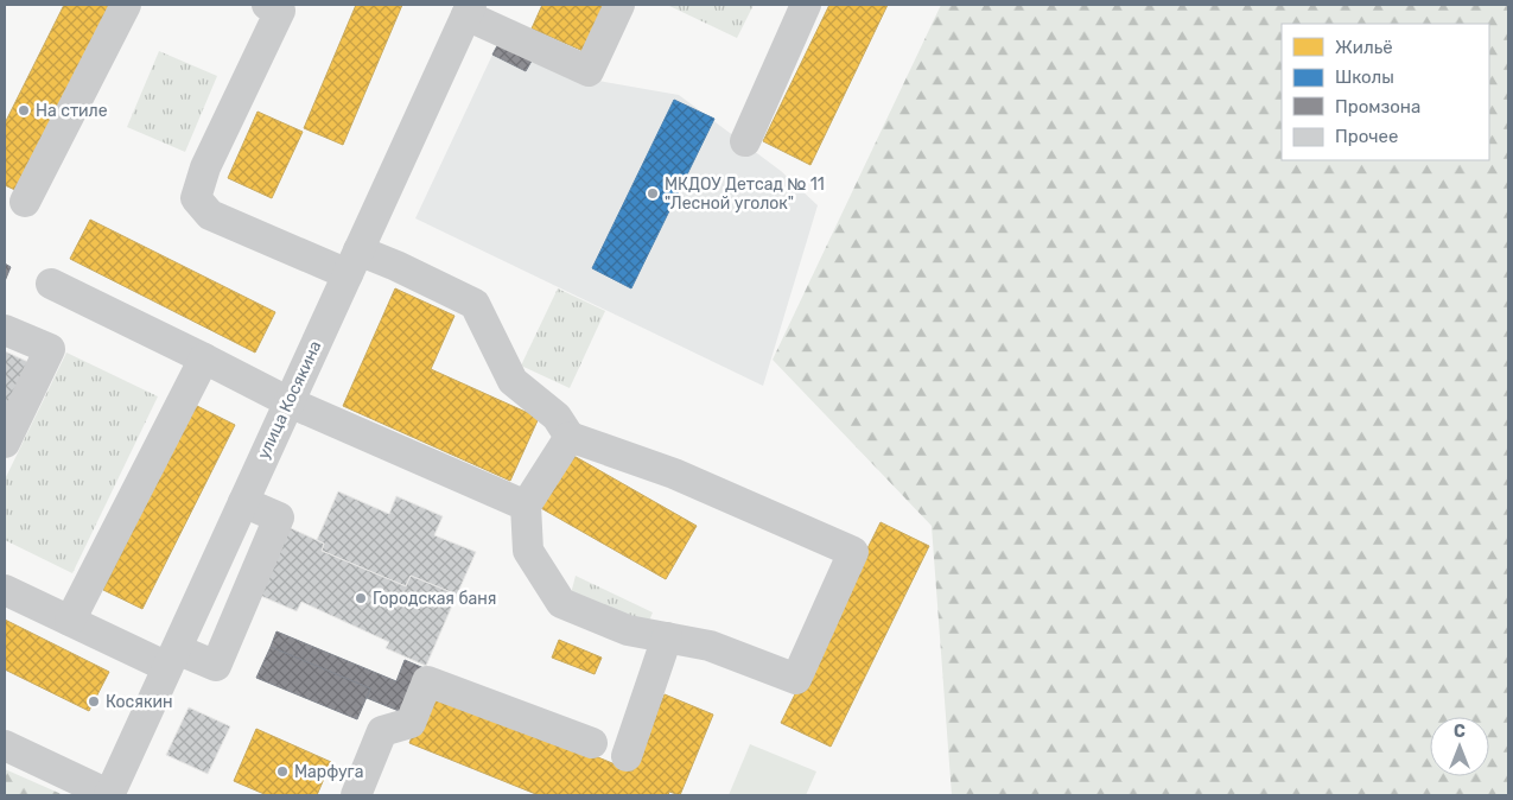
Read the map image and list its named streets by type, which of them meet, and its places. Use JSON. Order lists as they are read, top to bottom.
{
  "streets": {
    "street": ["улица Косякина"]
  },
  "places": [
    "На стиле",
    "МКДОУ Детсад № 11 \"Лесной уголок\"",
    "Городская баня",
    "Косякин",
    "Марфуга"
  ],
  "legend": [
    "Жильё",
    "Школы",
    "Промзона",
    "Прочее"
  ],
  "north": "top"
}
